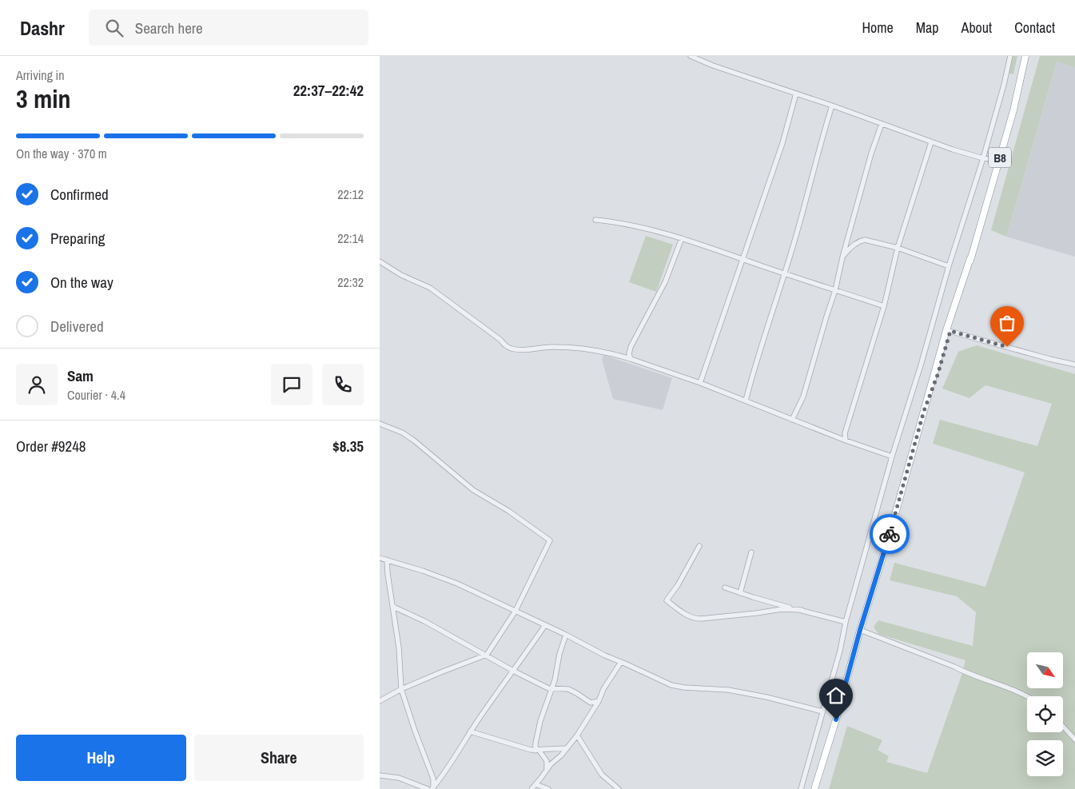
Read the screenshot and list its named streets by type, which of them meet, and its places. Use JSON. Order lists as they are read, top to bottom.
{
  "streets": {
    "highway": ["B8"]
  },
  "north": "bottom right",
  "page": {
    "header": "Dashr",
    "search": "Search here",
    "nav": [
      "Home",
      "Map",
      "About",
      "Contact"
    ],
    "heading": ["3 min", "Arriving in", "22:37–22:42"],
    "panel": [
      "Sam",
      "Courier · 4.4",
      "Order #9248",
      "$8.35"
    ],
    "bar": "On the way · 370 m",
    "list": [
      ["Confirmed", "22:12"],
      ["Preparing", "22:14"],
      ["On the way", "22:32"],
      "Delivered"
    ],
    "buttons": ["Help", "Share"]
  }
}
